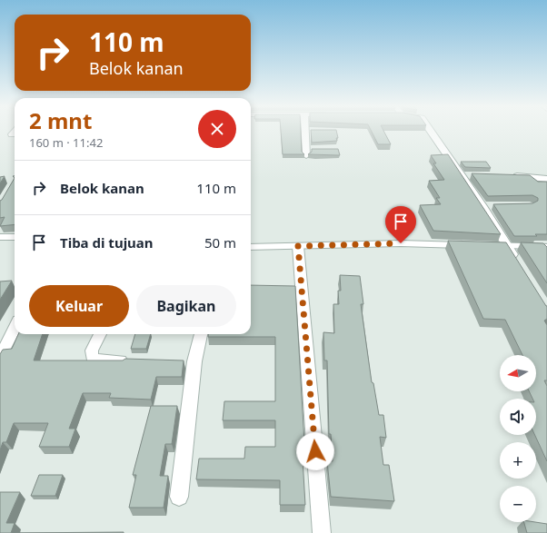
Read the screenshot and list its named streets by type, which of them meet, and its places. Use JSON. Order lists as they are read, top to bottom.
{
  "north": "left",
  "page": {
    "turn": ["110 m", "Belok kanan"],
    "heading": ["2 mnt", "160 m · 11:42"],
    "list": [
      {
        "name": "Belok kanan",
        "value": "110 m"
      },
      {
        "name": "Tiba di tujuan",
        "value": "50 m"
      }
    ],
    "buttons": ["Keluar", "Bagikan"],
    "map_buttons": ["+", "−"]
  }
}
